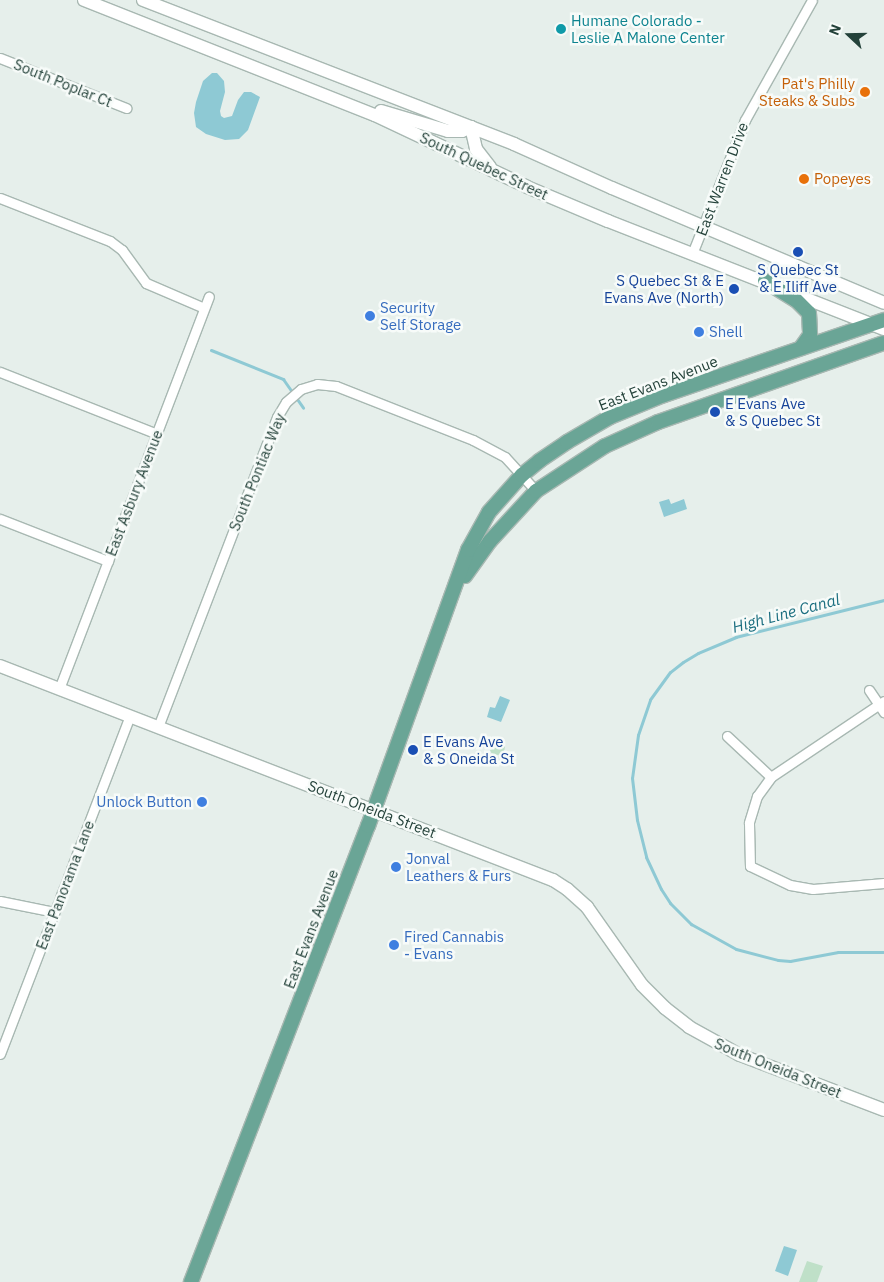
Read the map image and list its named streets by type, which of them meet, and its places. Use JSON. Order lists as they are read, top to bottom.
{
  "streets": {
    "main road": ["South Quebec Street", "East Evans Avenue", "South Oneida Street"],
    "street": [
      "South Poplar Ct",
      "East Warren Drive",
      "South Pontiac Way",
      "East Asbury Avenue",
      "East Panorama Lane"
    ]
  },
  "crossings": [
    ["South Quebec Street", "East Warren Drive"],
    ["South Quebec Street", "East Evans Avenue"],
    ["East Evans Avenue", "South Pontiac Way"],
    ["East Evans Avenue", "South Oneida Street"],
    ["South Pontiac Way", "South Oneida Street"],
    ["East Asbury Avenue", "South Oneida Street"],
    ["South Oneida Street", "East Panorama Lane"]
  ],
  "water": ["High Line Canal"],
  "places": [
    "Humane Colorado - Leslie A Malone Center",
    "Pat's Philly Steaks & Subs",
    "Popeyes",
    "S Quebec St & E Iliff Ave",
    "S Quebec St & E Evans Ave (North)",
    "Security Self Storage",
    "Shell",
    "E Evans Ave & S Quebec St",
    "E Evans Ave & S Oneida St",
    "Unlock Button",
    "Jonval Leathers & Furs",
    "Fired Cannabis - Evans"
  ],
  "north": "left"
}
